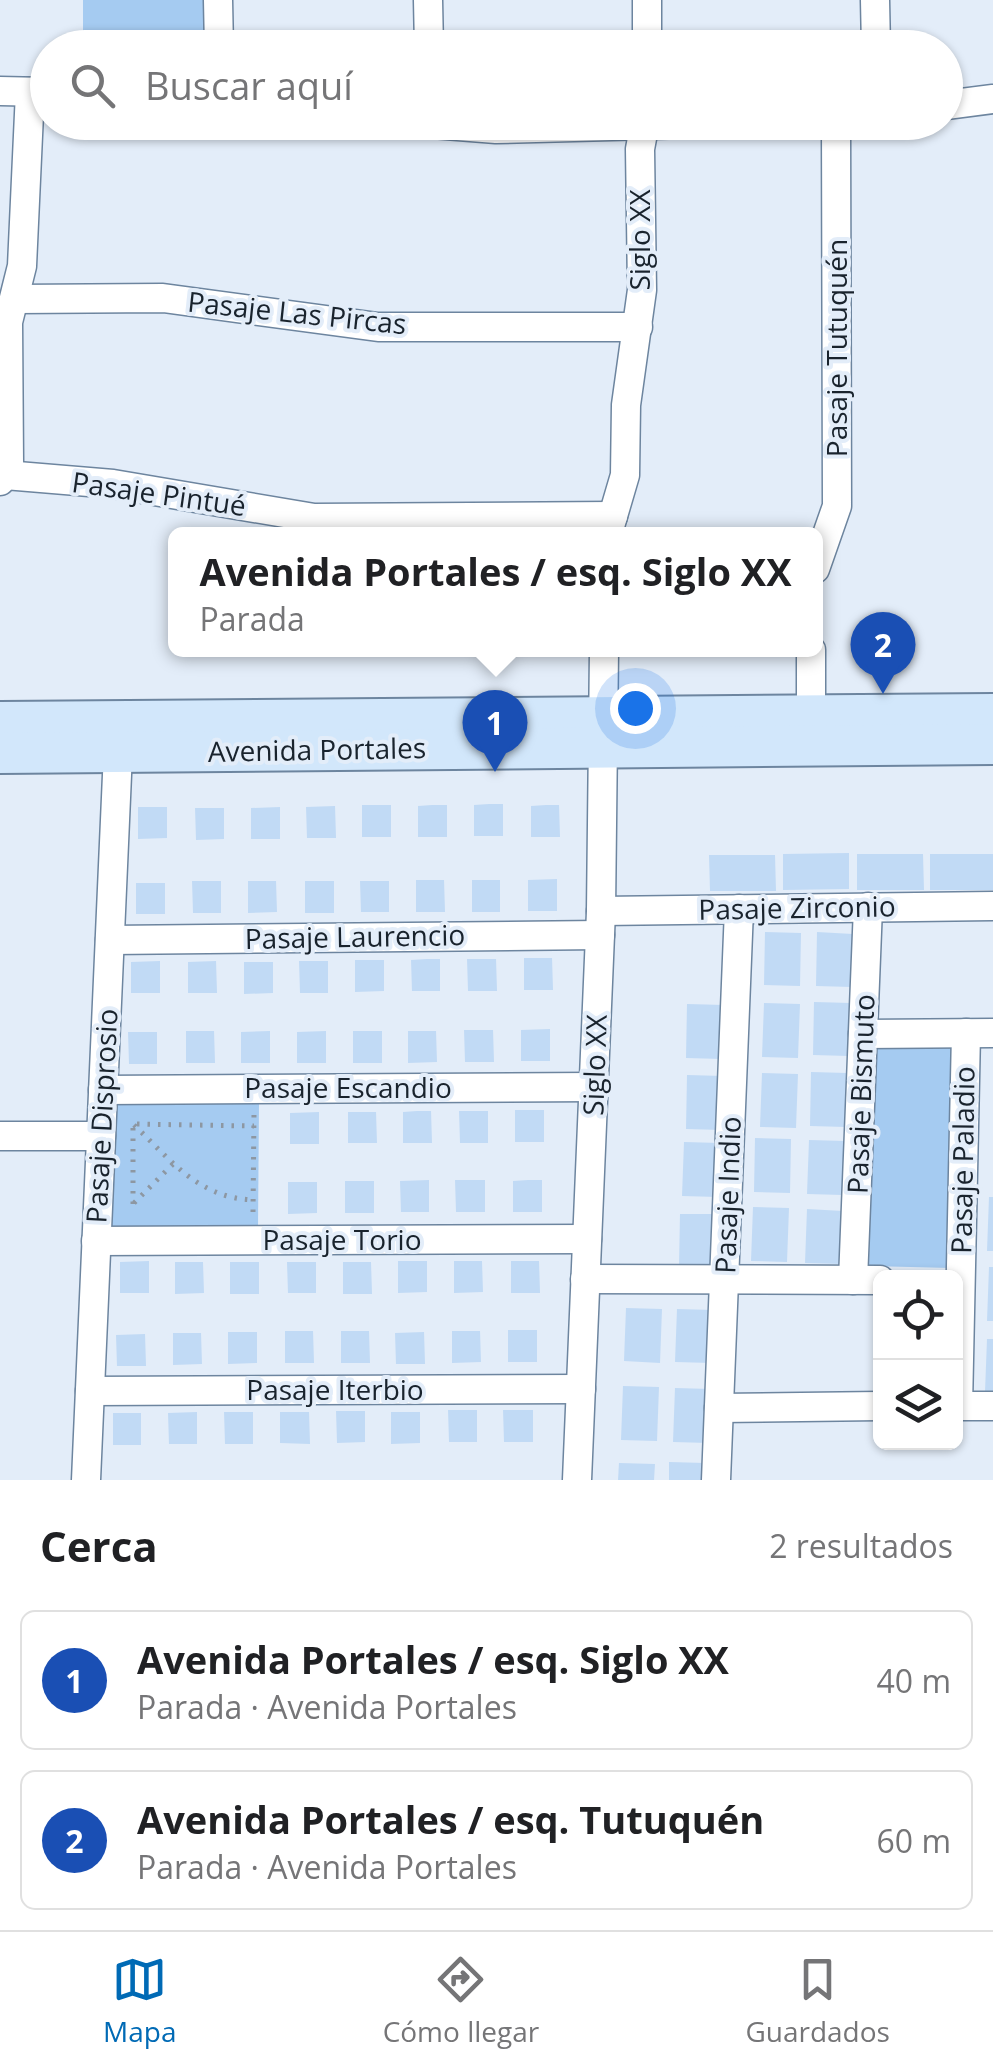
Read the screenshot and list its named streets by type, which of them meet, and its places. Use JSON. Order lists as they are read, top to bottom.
{
  "streets": {
    "main road": ["Avenida Portales"],
    "street": [
      "Siglo XX",
      "Pasaje Las Pircas",
      "Pasaje Tutuquén",
      "Pasaje Pintué",
      "Pasaje Zirconio",
      "Pasaje Laurencio",
      "Pasaje Escandio",
      "Pasaje Bismuto",
      "Pasaje Disprosio",
      "Pasaje Paladio",
      "Pasaje Indio",
      "Pasaje Torio",
      "Pasaje Iterbio"
    ]
  },
  "crossings": [
    ["Siglo XX", "Pasaje Las Pircas"],
    ["Siglo XX", "Pasaje Pintué"],
    ["Siglo XX", "Avenida Portales"],
    ["Siglo XX", "Pasaje Zirconio"],
    ["Siglo XX", "Pasaje Laurencio"],
    ["Siglo XX", "Pasaje Escandio"],
    ["Siglo XX", "Pasaje Torio"],
    ["Siglo XX", "Pasaje Iterbio"],
    ["Avenida Portales", "Pasaje Disprosio"],
    ["Pasaje Zirconio", "Pasaje Laurencio"],
    ["Pasaje Zirconio", "Pasaje Bismuto"],
    ["Pasaje Zirconio", "Pasaje Indio"],
    ["Pasaje Laurencio", "Pasaje Disprosio"],
    ["Pasaje Escandio", "Pasaje Disprosio"],
    ["Pasaje Disprosio", "Pasaje Torio"],
    ["Pasaje Disprosio", "Pasaje Iterbio"]
  ],
  "page": {
    "search": "Buscar aquí",
    "popup": ["Avenida Portales / esq. Siglo XX", "Parada"],
    "pins": ["2", "1"],
    "heading": ["Cerca", "2 resultados"],
    "list": [
      {
        "mark": "1",
        "name": "Avenida Portales / esq. Siglo XX",
        "note": "Parada · Avenida Portales",
        "value": "40 m"
      },
      {
        "mark": "2",
        "name": "Avenida Portales / esq. Tutuquén",
        "note": "Parada · Avenida Portales",
        "value": "60 m"
      }
    ],
    "nav": ["Mapa", "Cómo llegar", "Guardados"]
  }
}
